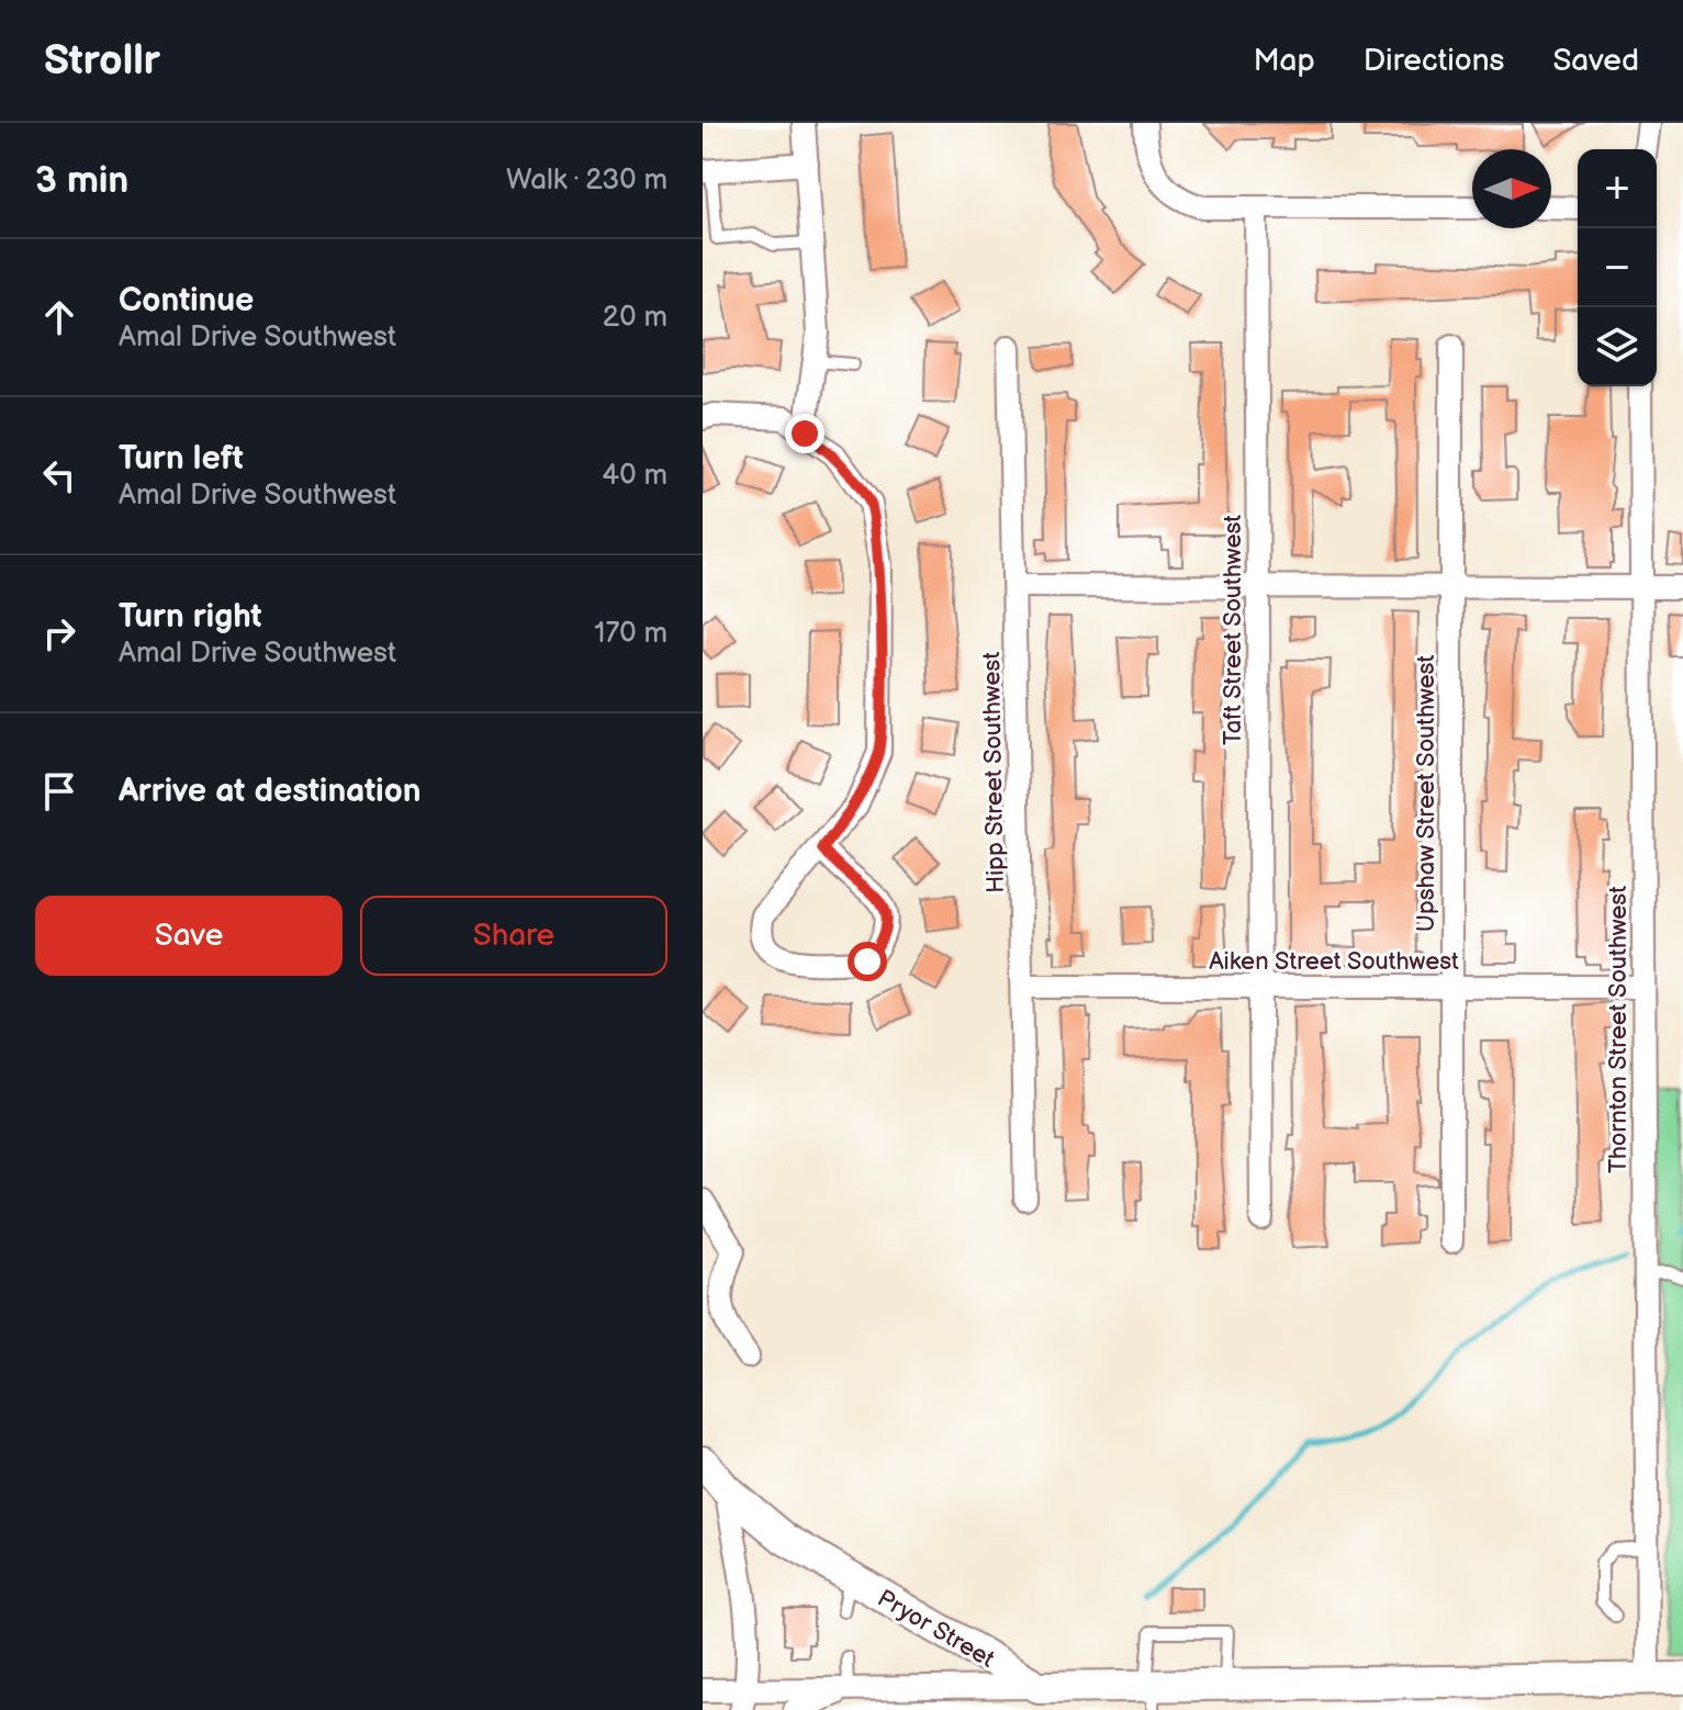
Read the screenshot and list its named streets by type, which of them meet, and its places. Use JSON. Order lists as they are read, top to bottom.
{
  "streets": {
    "main road": ["Pryor Street"],
    "street": [
      "Taft Street Southwest",
      "Hipp Street Southwest",
      "Upshaw Street Southwest",
      "Aiken Street Southwest",
      "Thornton Street Southwest"
    ]
  },
  "crossings": [
    ["Taft Street Southwest", "Aiken Street Southwest"],
    ["Hipp Street Southwest", "Aiken Street Southwest"],
    ["Upshaw Street Southwest", "Aiken Street Southwest"],
    ["Aiken Street Southwest", "Thornton Street Southwest"]
  ],
  "north": "right",
  "page": {
    "header": "Strollr",
    "nav": ["Map", "Directions", "Saved"],
    "heading": ["3 min", "Walk · 230 m"],
    "map_buttons": ["+", "−"],
    "list": [
      ["Continue", "Amal Drive Southwest", "20 m"],
      ["Turn left", "Amal Drive Southwest", "40 m"],
      ["Turn right", "Amal Drive Southwest", "170 m"],
      "Arrive at destination"
    ],
    "buttons": ["Save", "Share"]
  }
}
